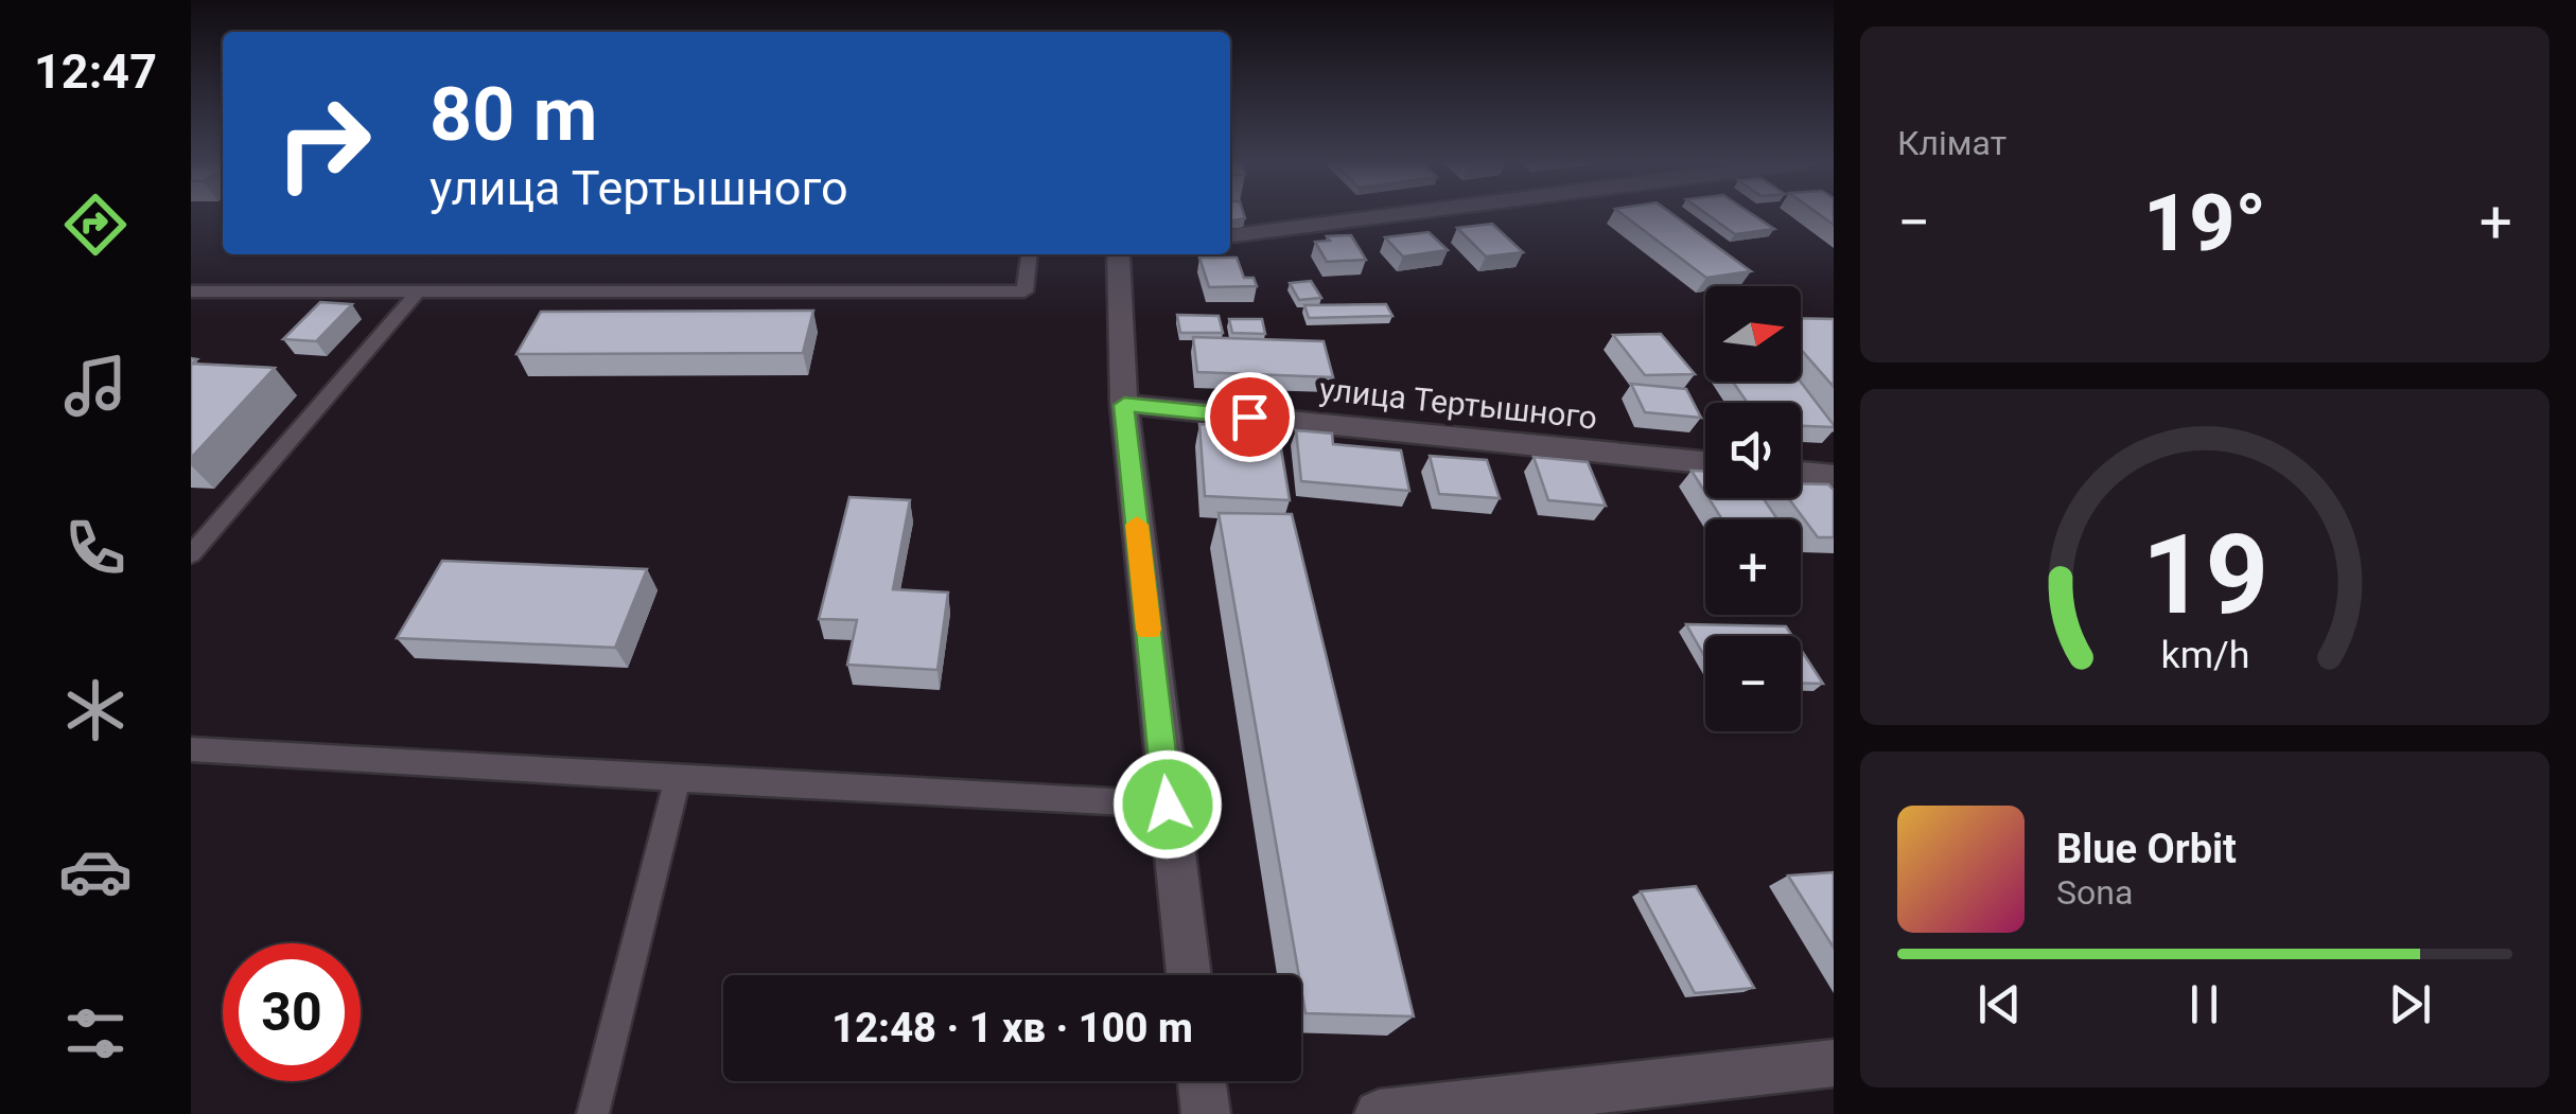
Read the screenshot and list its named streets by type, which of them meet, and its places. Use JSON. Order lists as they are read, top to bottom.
{
  "streets": {
    "street": ["улица Тертышного"]
  },
  "north": "right",
  "page": {
    "tabs": "12:47",
    "tile": "Клімат",
    "turn": ["80 m", "улица Тертышного"],
    "heat": ["−", "19°", "+"],
    "map_buttons": ["+", "−"],
    "song": ["Blue Orbit", "Sona"],
    "limit": "30",
    "trip": "12:48 · 1 хв · 100 m",
    "gauge": ["19", "km/h"]
  }
}
